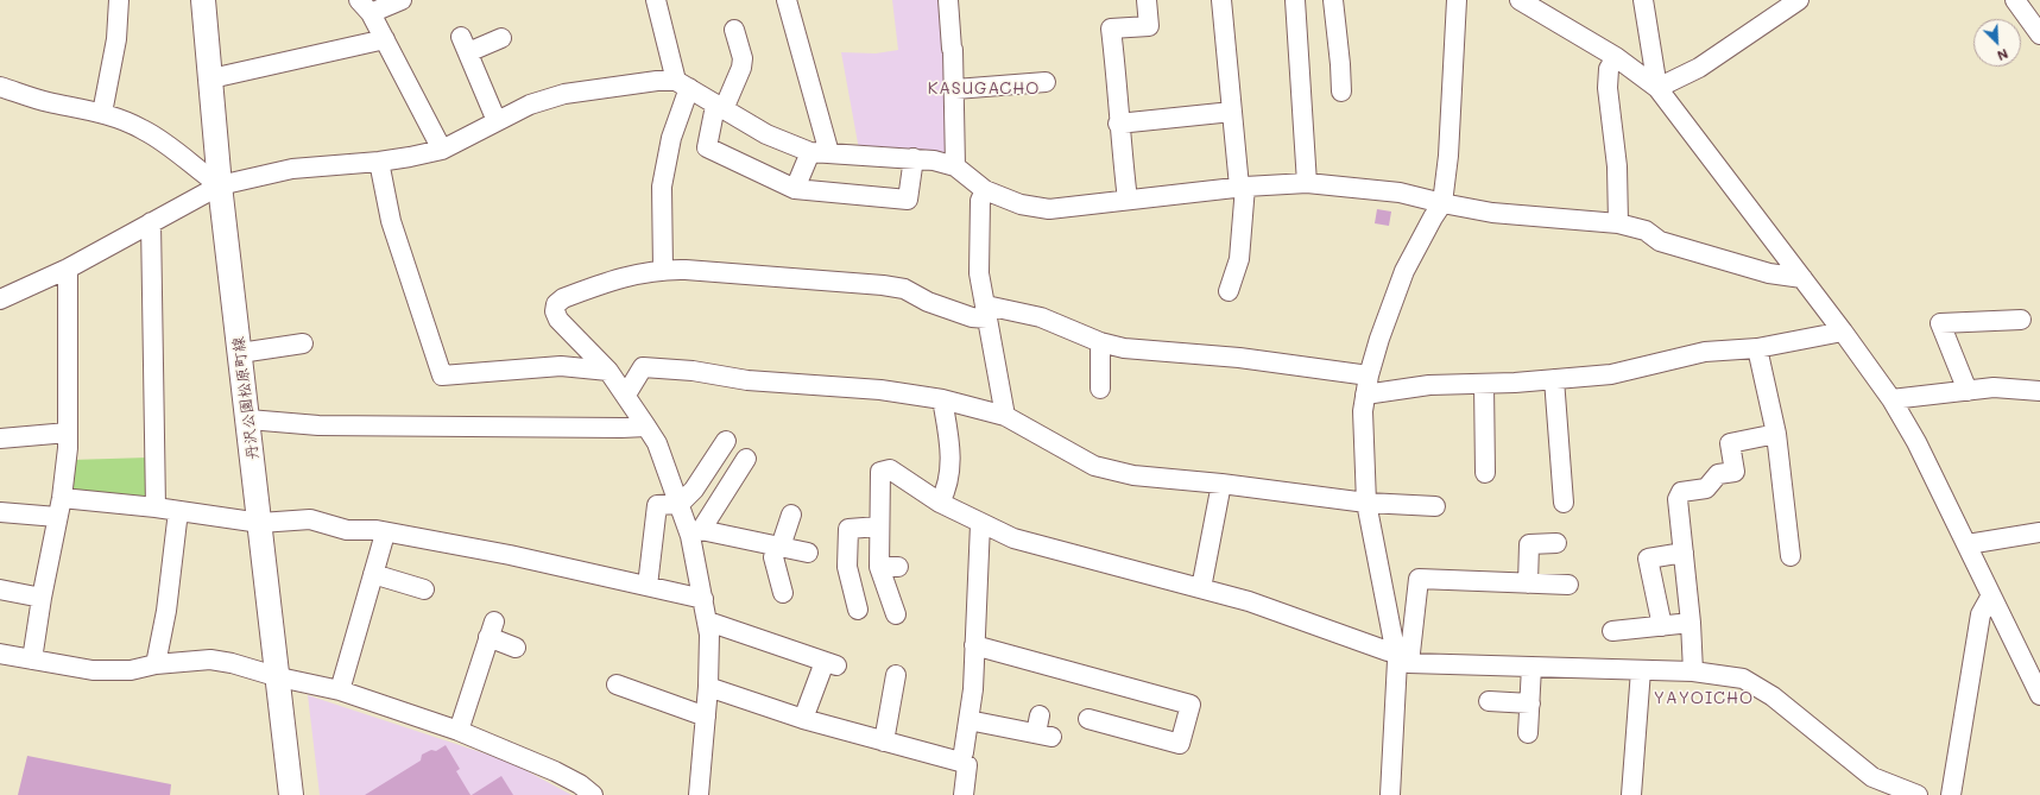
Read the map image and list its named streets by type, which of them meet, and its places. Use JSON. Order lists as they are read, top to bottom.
{
  "streets": {
    "main road": ["丹沢公園松原町線"]
  },
  "districts": ["KASUGACHO", "YAYOICHO"],
  "north": "bottom right"
}
